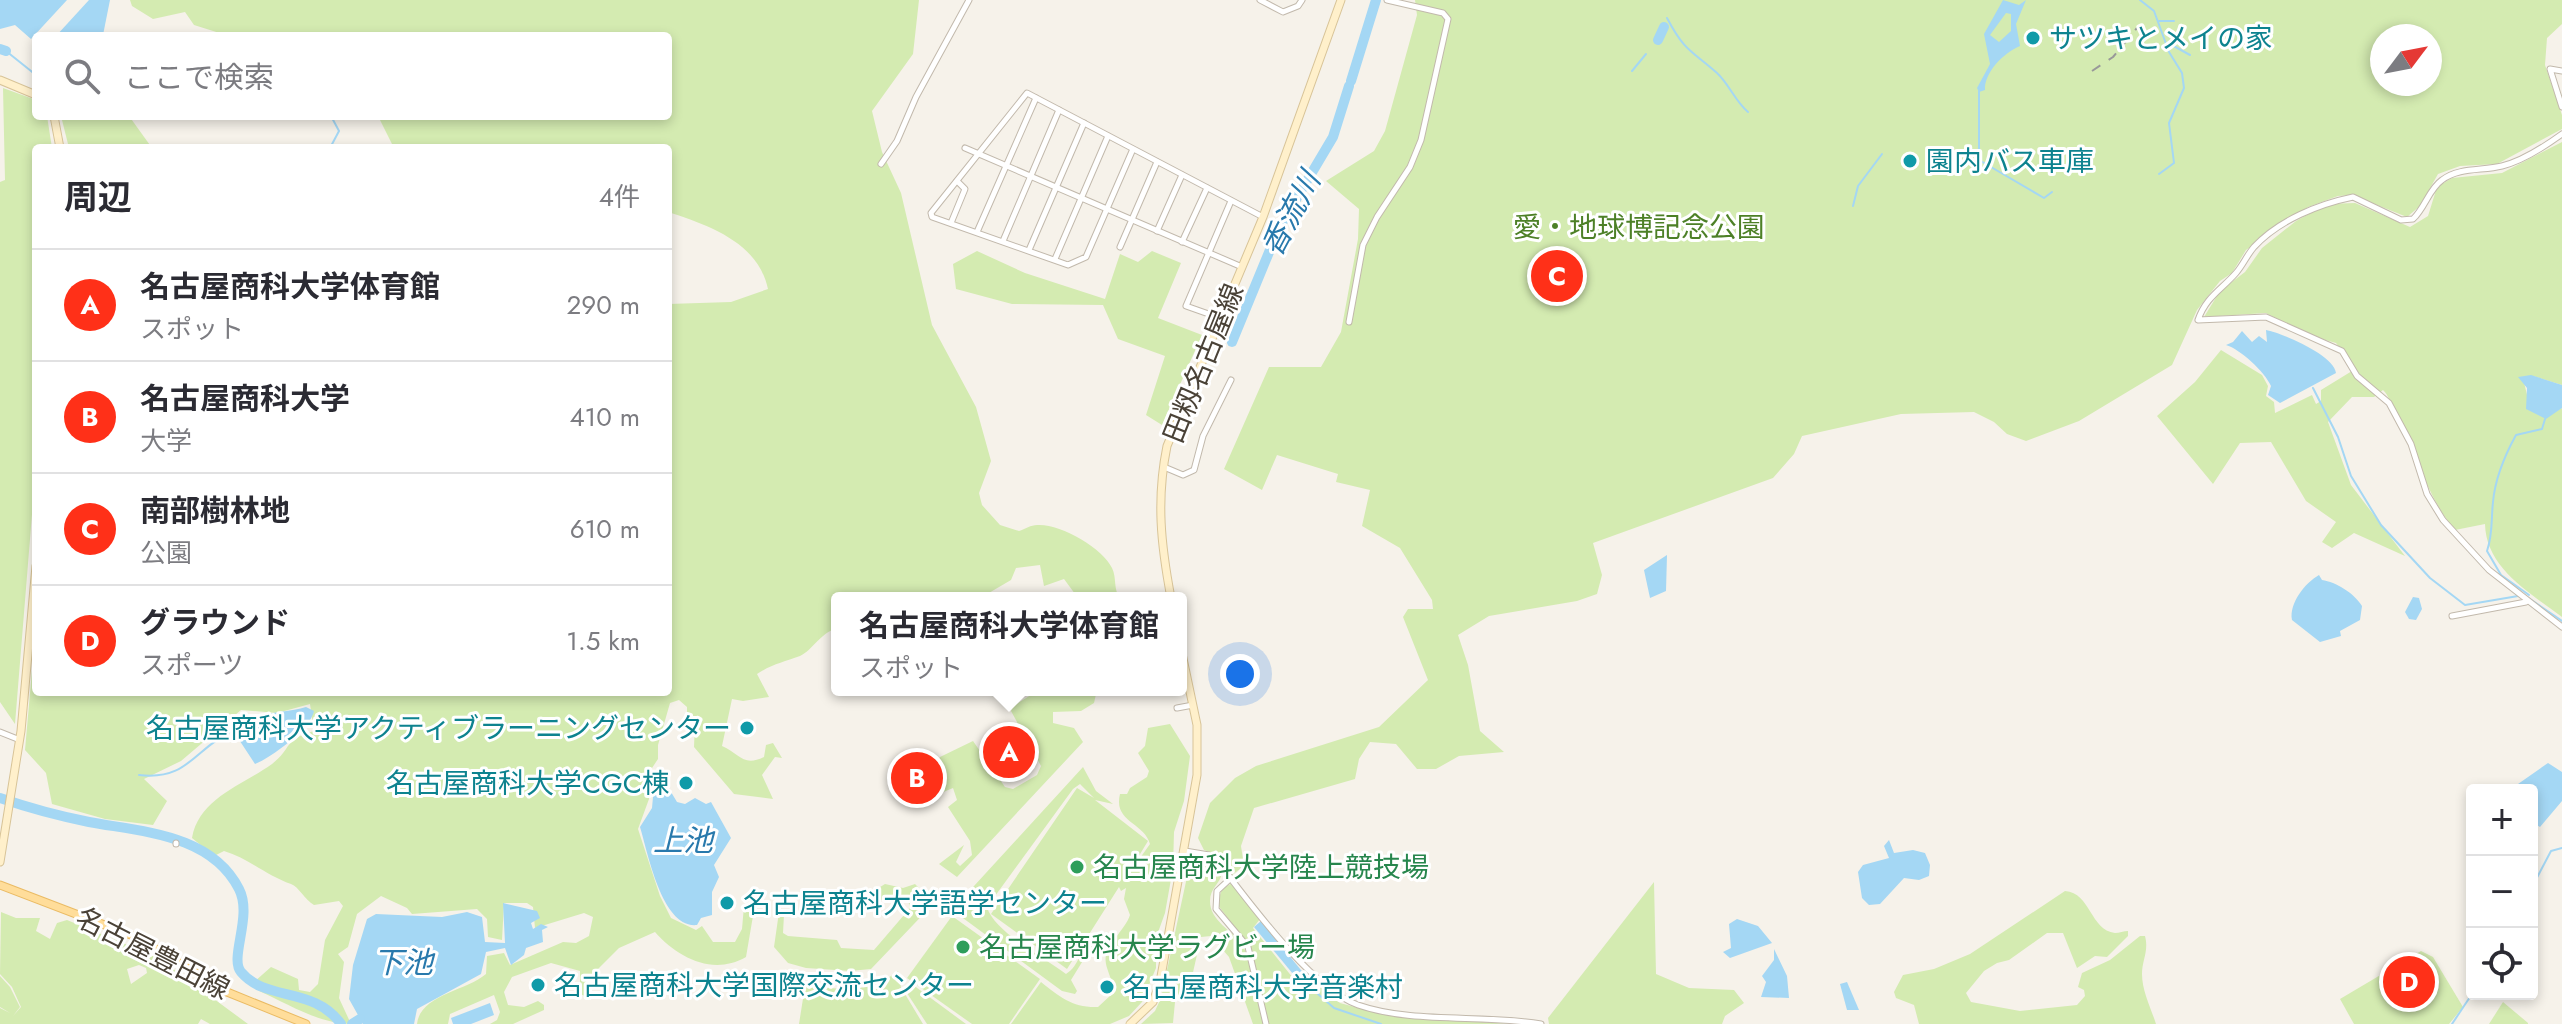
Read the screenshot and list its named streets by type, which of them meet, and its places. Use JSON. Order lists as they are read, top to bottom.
{
  "streets": {
    "main road": ["田籾名古屋線", "名古屋豊田線"]
  },
  "water": ["香流川", "上池", "下池"],
  "parks": ["愛・地球博記念公園"],
  "places": [
    "サツキとメイの家",
    "園内バス車庫",
    "名古屋商科大学アクティブラーニングセンター",
    "名古屋商科大学CGC棟",
    "名古屋商科大学陸上競技場",
    "名古屋商科大学語学センター",
    "名古屋商科大学ラグビー場",
    "名古屋商科大学国際交流センター",
    "名古屋商科大学音楽村"
  ],
  "north": "top right",
  "page": {
    "search": "ここで検索",
    "heading": ["周辺", "4件"],
    "pins": [
      "C",
      "A",
      "B",
      "D"
    ],
    "list": [
      {
        "mark": "A",
        "name": "名古屋商科大学体育館",
        "note": "スポット",
        "value": "290 m"
      },
      {
        "mark": "B",
        "name": "名古屋商科大学",
        "note": "大学",
        "value": "410 m"
      },
      {
        "mark": "C",
        "name": "南部樹林地",
        "note": "公園",
        "value": "610 m"
      },
      {
        "mark": "D",
        "name": "グラウンド",
        "note": "スポーツ",
        "value": "1.5 km"
      }
    ],
    "popup": ["名古屋商科大学体育館", "スポット"],
    "map_buttons": ["+", "−"]
  }
}
